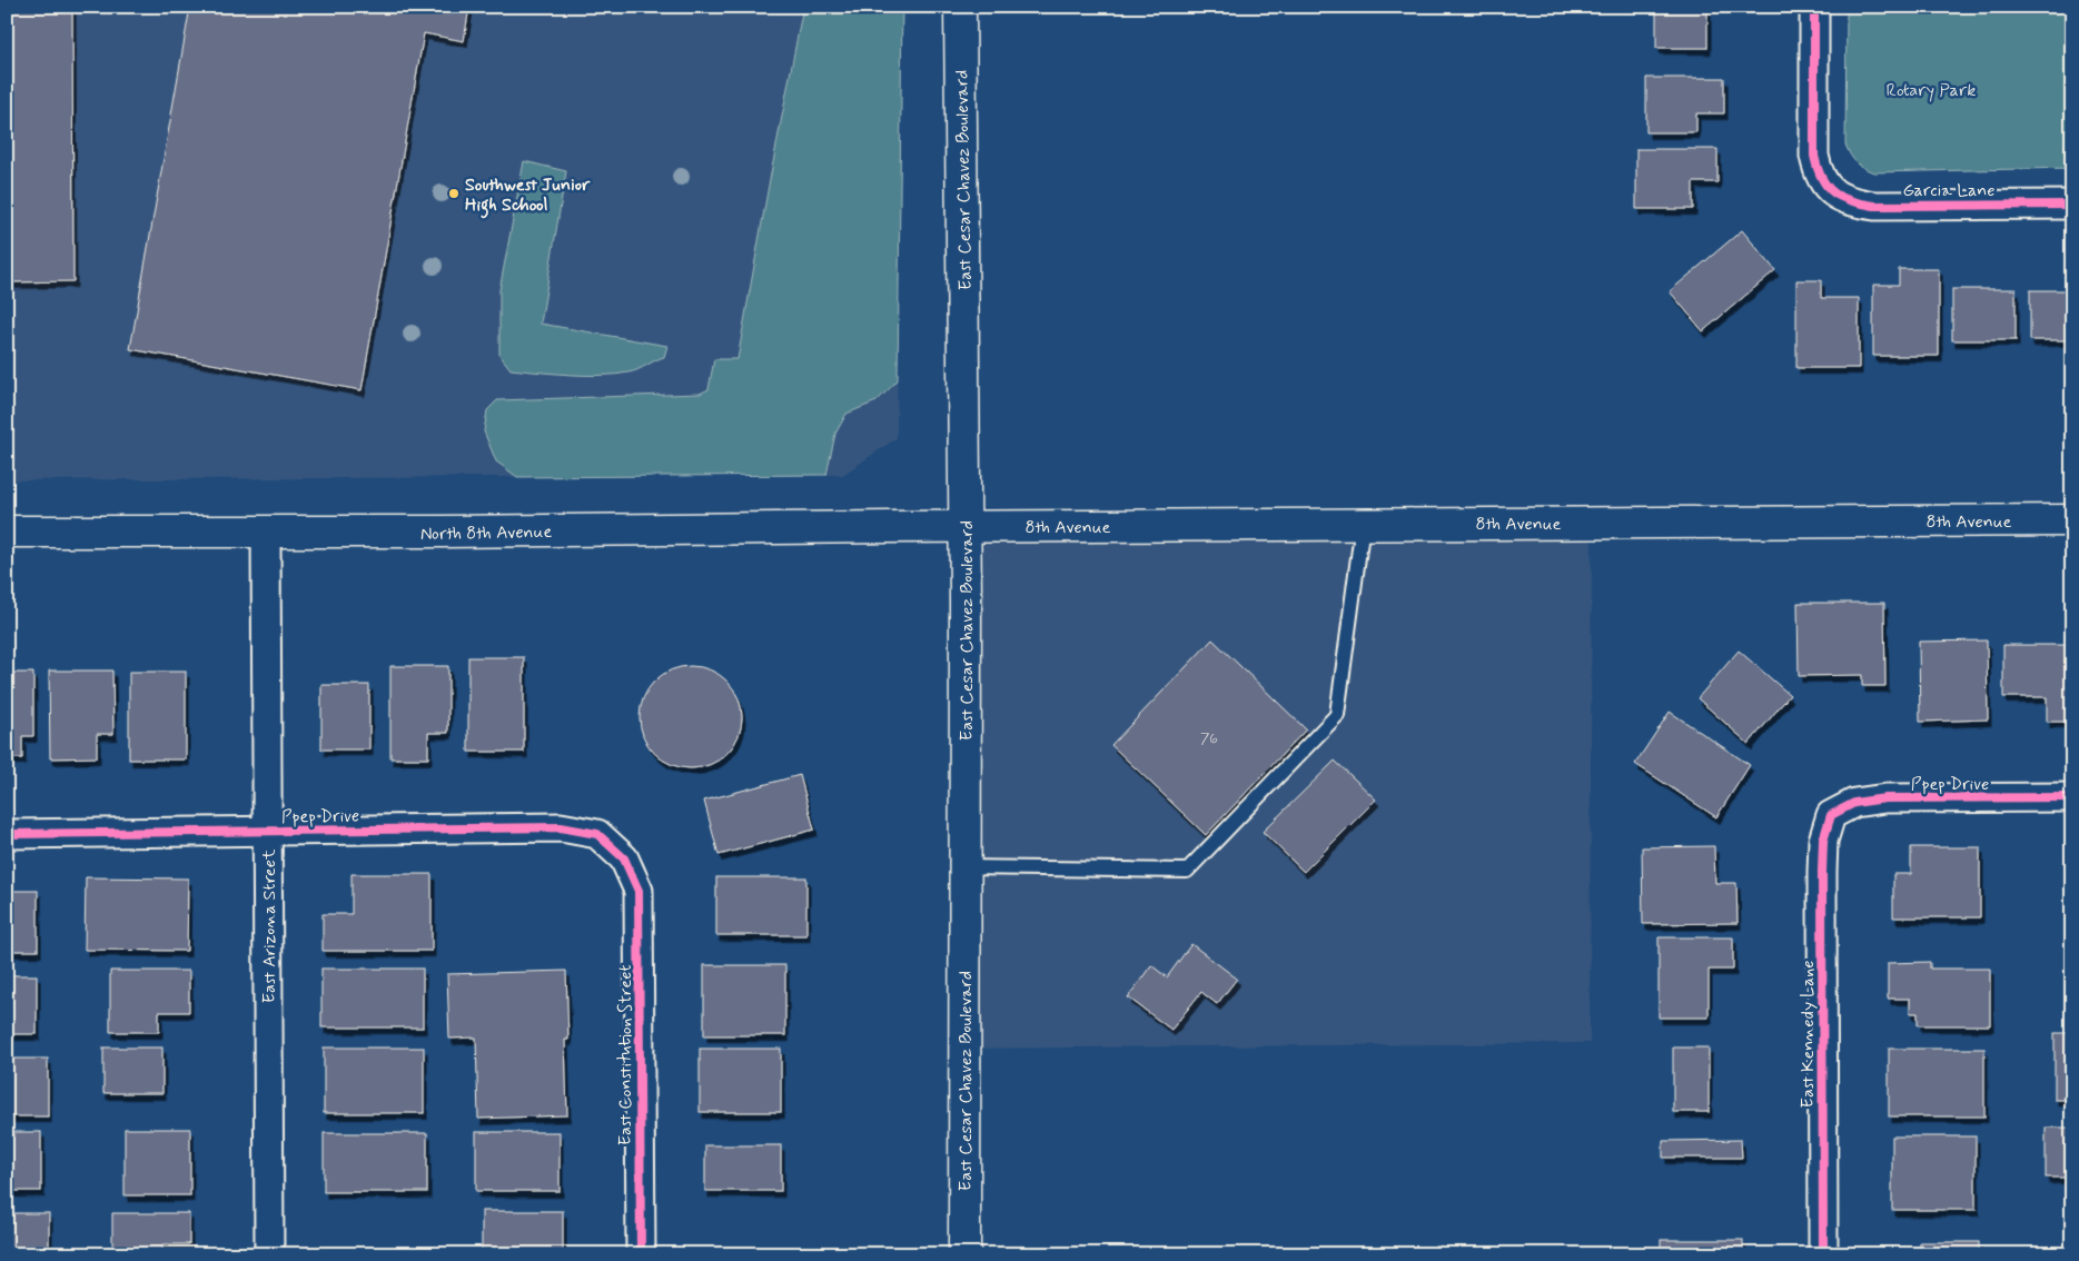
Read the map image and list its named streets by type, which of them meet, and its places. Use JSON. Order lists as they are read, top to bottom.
{
  "streets": {
    "main road": ["East Cesar Chavez Boulevard", "8th Avenue", "North 8th Avenue"],
    "street": [
      "Garcia Lane",
      "Ppep Drive",
      "East Arizona Street",
      "East Kennedy Lane",
      "East Constitution Street"
    ]
  },
  "crossings": [
    ["East Cesar Chavez Boulevard", "8th Avenue"],
    ["East Cesar Chavez Boulevard", "North 8th Avenue"],
    ["8th Avenue", "North 8th Avenue"],
    ["North 8th Avenue", "East Arizona Street"],
    ["Ppep Drive", "East Arizona Street"],
    ["Ppep Drive", "East Kennedy Lane"],
    ["Ppep Drive", "East Constitution Street"]
  ],
  "parks": ["Rotary Park"],
  "places": ["Southwest Junior High School"],
  "house_numbers": ["76"]
}
